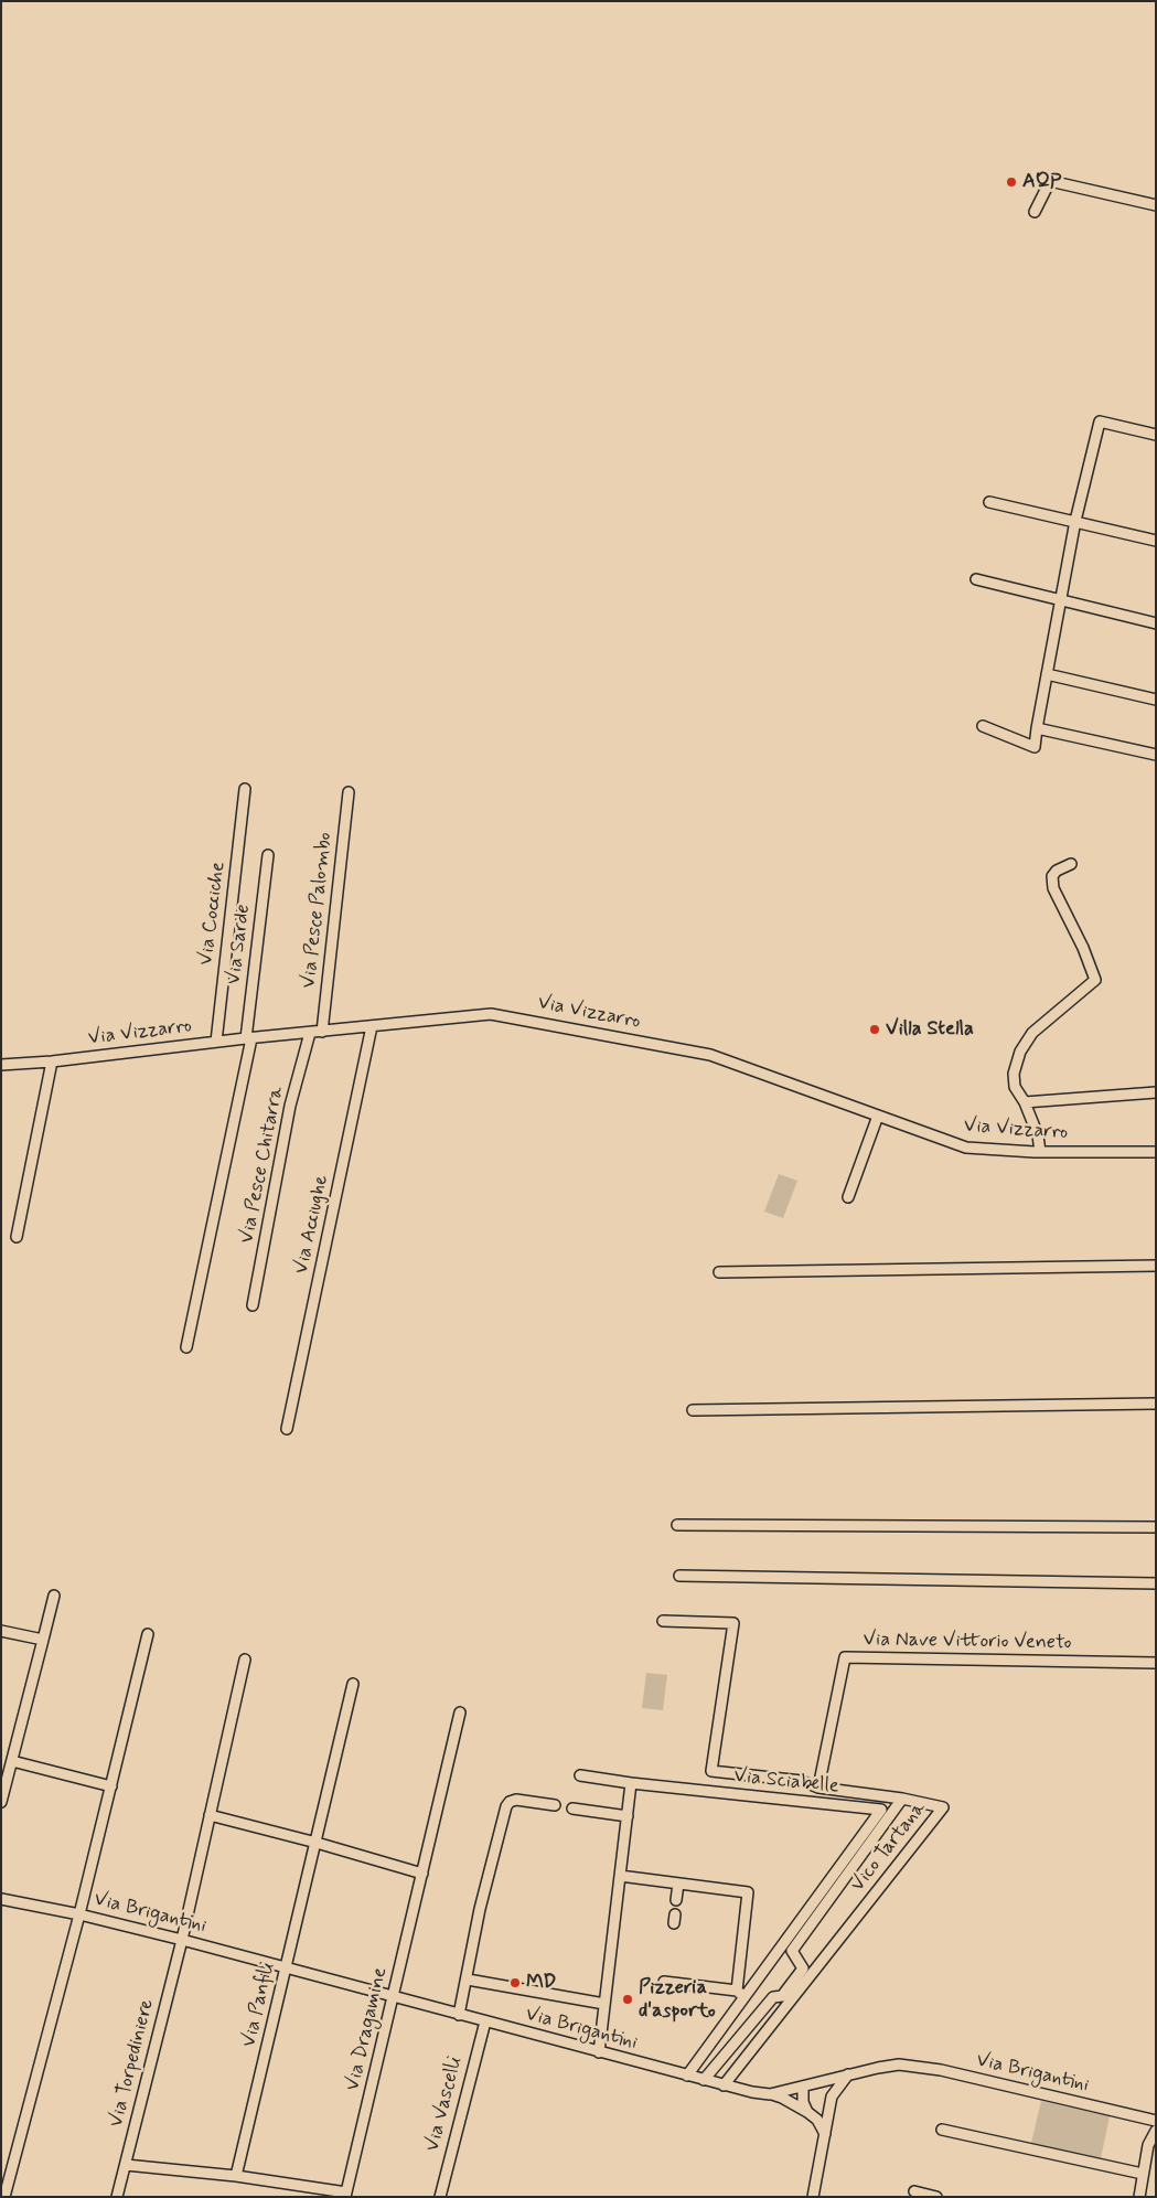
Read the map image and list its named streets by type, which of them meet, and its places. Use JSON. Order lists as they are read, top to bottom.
{
  "streets": {
    "street": [
      "Via Pesce Palombo",
      "Via Cocciche",
      "Via Sarde",
      "Via Vizzarro",
      "Via Pesce Chitarra",
      "Via Acciughe",
      "Via Nave Vittorio Veneto",
      "Via Sciabelle",
      "Vico Tartana",
      "Via Brigantini",
      "Via Panfili",
      "Via Dragamine",
      "Via Torpediniere",
      "Via Vascelli"
    ]
  },
  "crossings": [
    ["Via Pesce Palombo", "Via Vizzarro"],
    ["Via Cocciche", "Via Vizzarro"],
    ["Via Sarde", "Via Vizzarro"],
    ["Via Vizzarro", "Via Pesce Chitarra"],
    ["Via Vizzarro", "Via Acciughe"],
    ["Via Nave Vittorio Veneto", "Vico Tartana"],
    ["Via Sciabelle", "Via Brigantini"],
    ["Vico Tartana", "Via Brigantini"],
    ["Via Brigantini", "Via Panfili"],
    ["Via Brigantini", "Via Dragamine"],
    ["Via Brigantini", "Via Torpediniere"],
    ["Via Brigantini", "Via Vascelli"]
  ],
  "places": [
    "AQP",
    "Villa Stella",
    "MD",
    "Pizzeria d'asporto"
  ]
}
